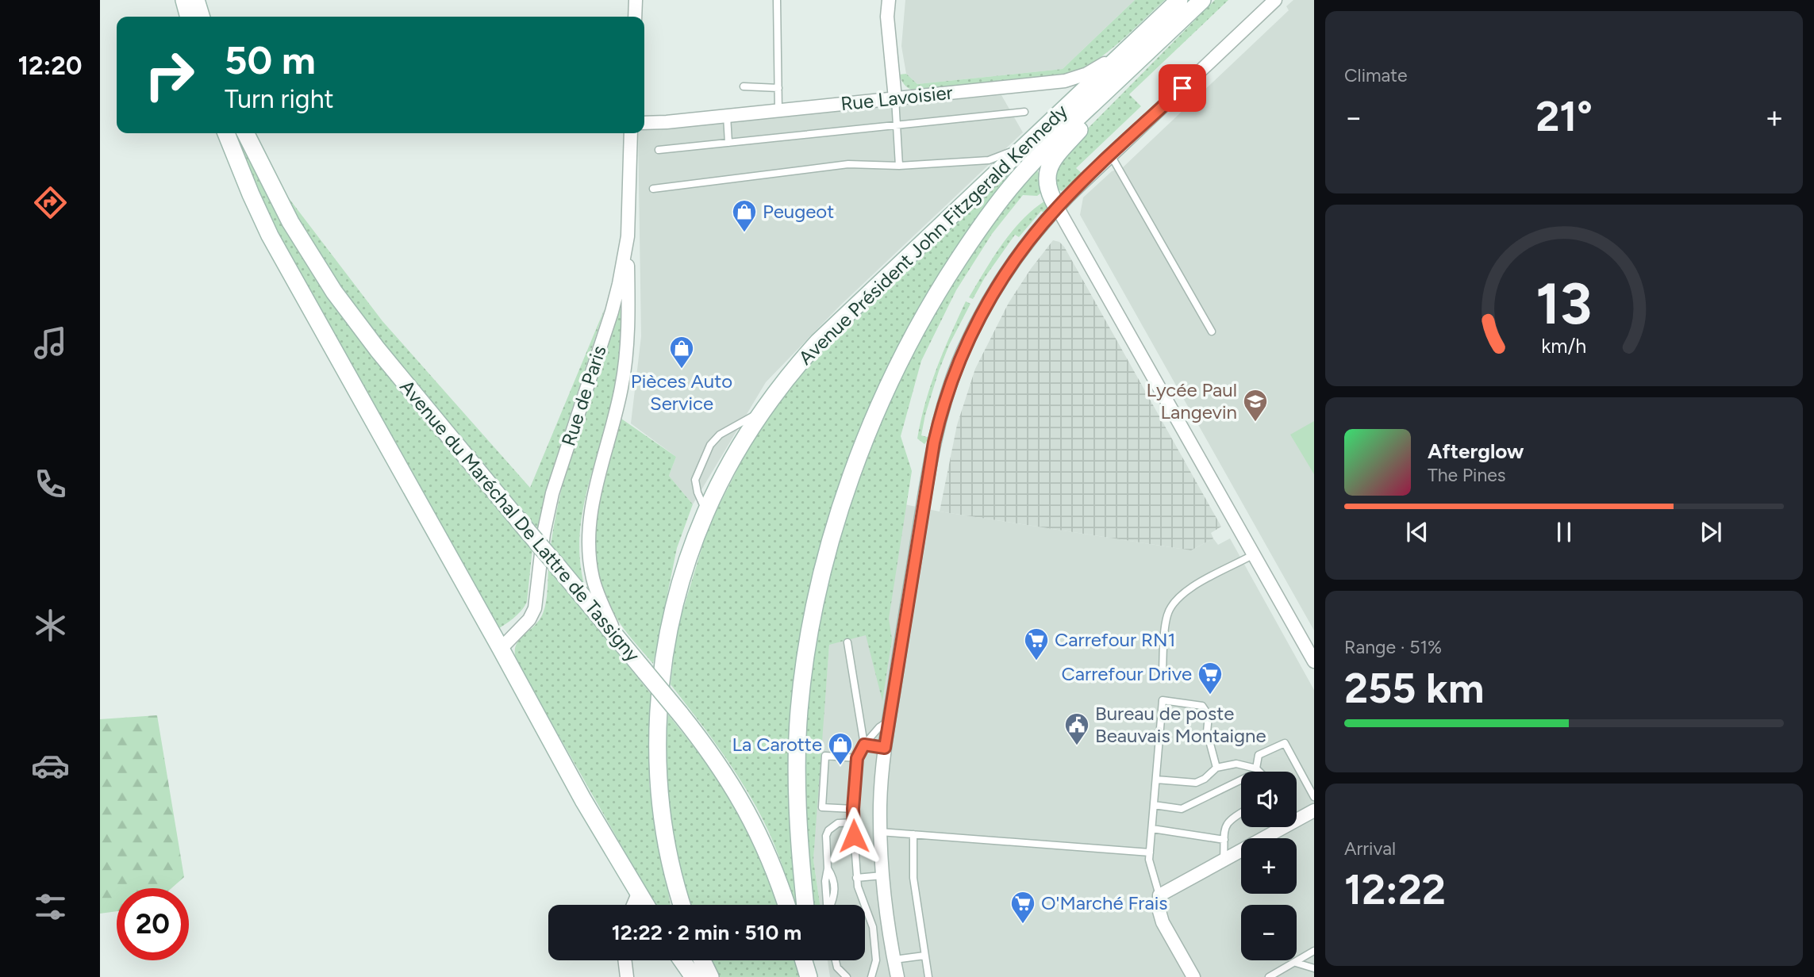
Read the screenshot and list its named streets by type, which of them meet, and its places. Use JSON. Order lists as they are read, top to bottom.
{
  "streets": {
    "main road": ["Avenue Président John Fitzgerald Kennedy", "Avenue du Maréchal De Lattre de Tassigny"],
    "street": ["Rue Lavoisier", "Rue de Paris"]
  },
  "crossings": [
    ["Rue Lavoisier", "Avenue Président John Fitzgerald Kennedy"]
  ],
  "places": {
    "shop": ["Peugeot", "Pièces Auto Service", "La Carotte"],
    "school or university": ["Lycée Paul Langevin"],
    "supermarket": ["Carrefour RN1", "Carrefour Drive", "O'Marché Frais"],
    "public building": ["Bureau de poste Beauvais Montaigne"]
  },
  "page": {
    "tabs": "12:20",
    "tile": [
      "Climate",
      ["Range · 51%", "255 km"],
      ["Arrival", "12:22"]
    ],
    "turn": ["50 m", "Turn right"],
    "heat": ["−", "21°", "+"],
    "song": ["Afterglow", "The Pines"],
    "map_buttons": ["+", "−"],
    "limit": "20",
    "trip": "12:22 · 2 min · 510 m",
    "gauge": ["13", "km/h"]
  }
}
